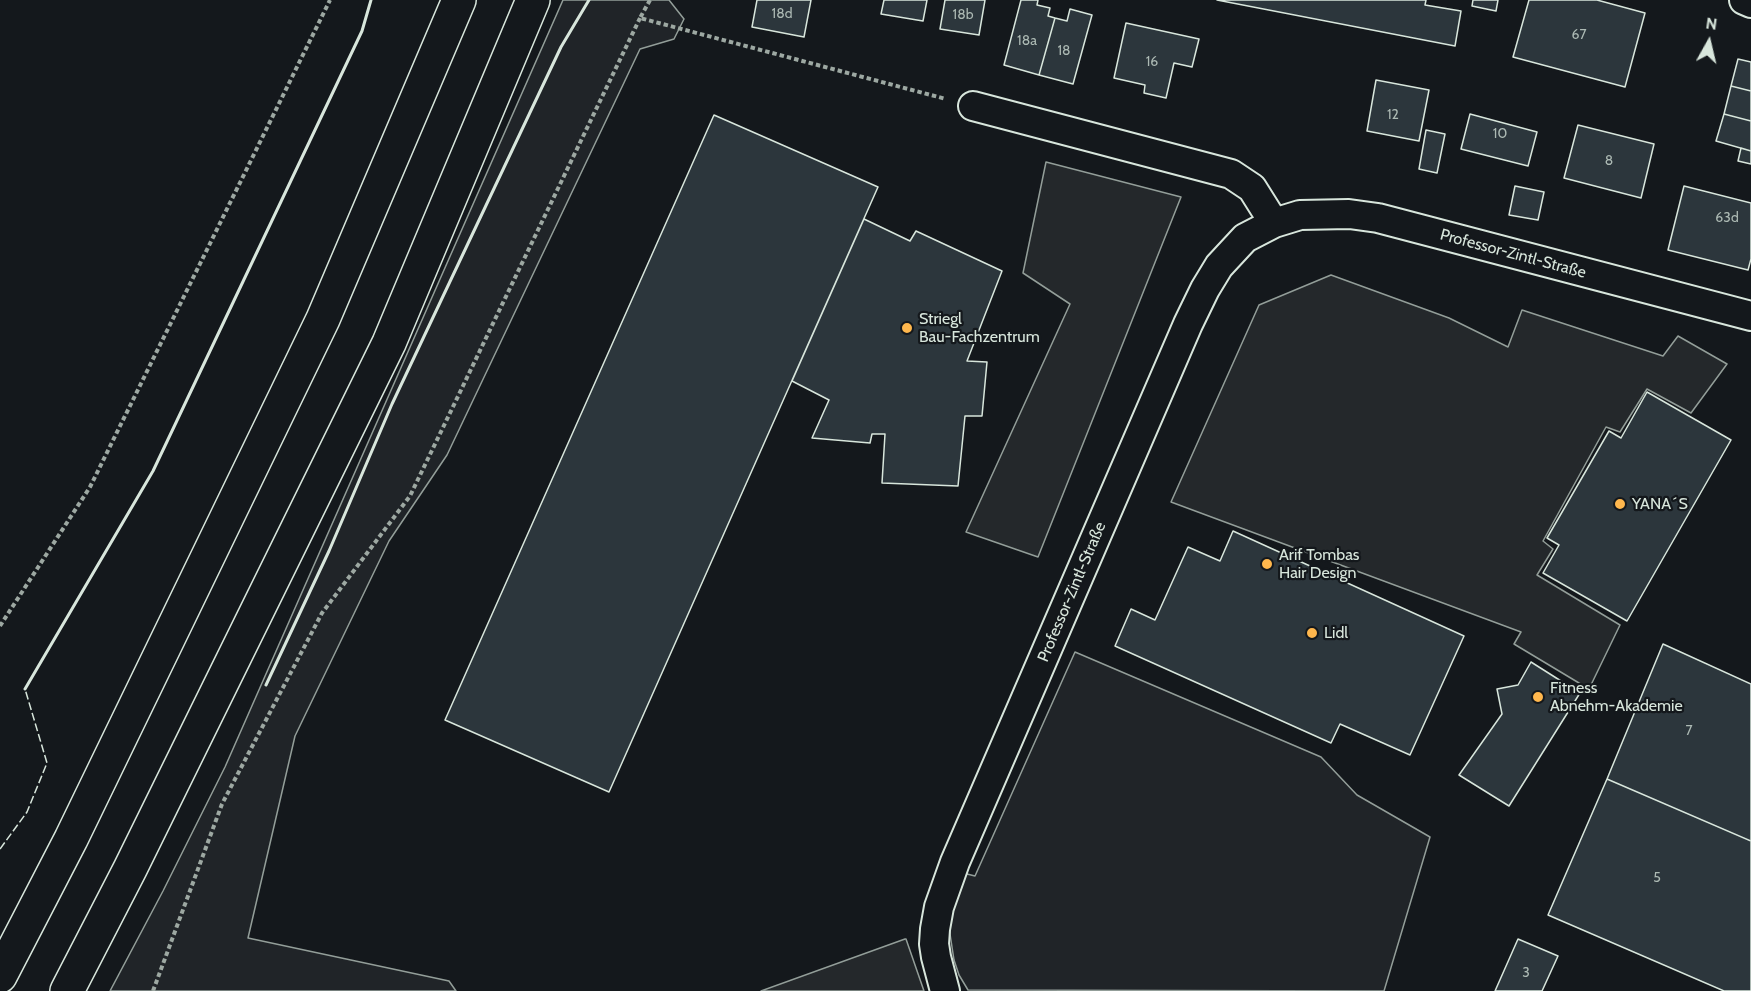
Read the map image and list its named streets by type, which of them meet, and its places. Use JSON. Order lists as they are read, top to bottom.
{
  "streets": {
    "street": ["Professor-Zintl-Straße"]
  },
  "places": [
    "Striegl Bau-Fachzentrum",
    "YANA´S",
    "Arif Tombas Hair Design",
    "Lidl",
    "Fitness Abnehm-Akademie"
  ],
  "house_numbers": [
    "18d",
    "18b",
    "67",
    "18a",
    "18",
    "16",
    "12",
    "10",
    "8",
    "63d",
    "7",
    "5",
    "3"
  ],
  "north": "top"
}
